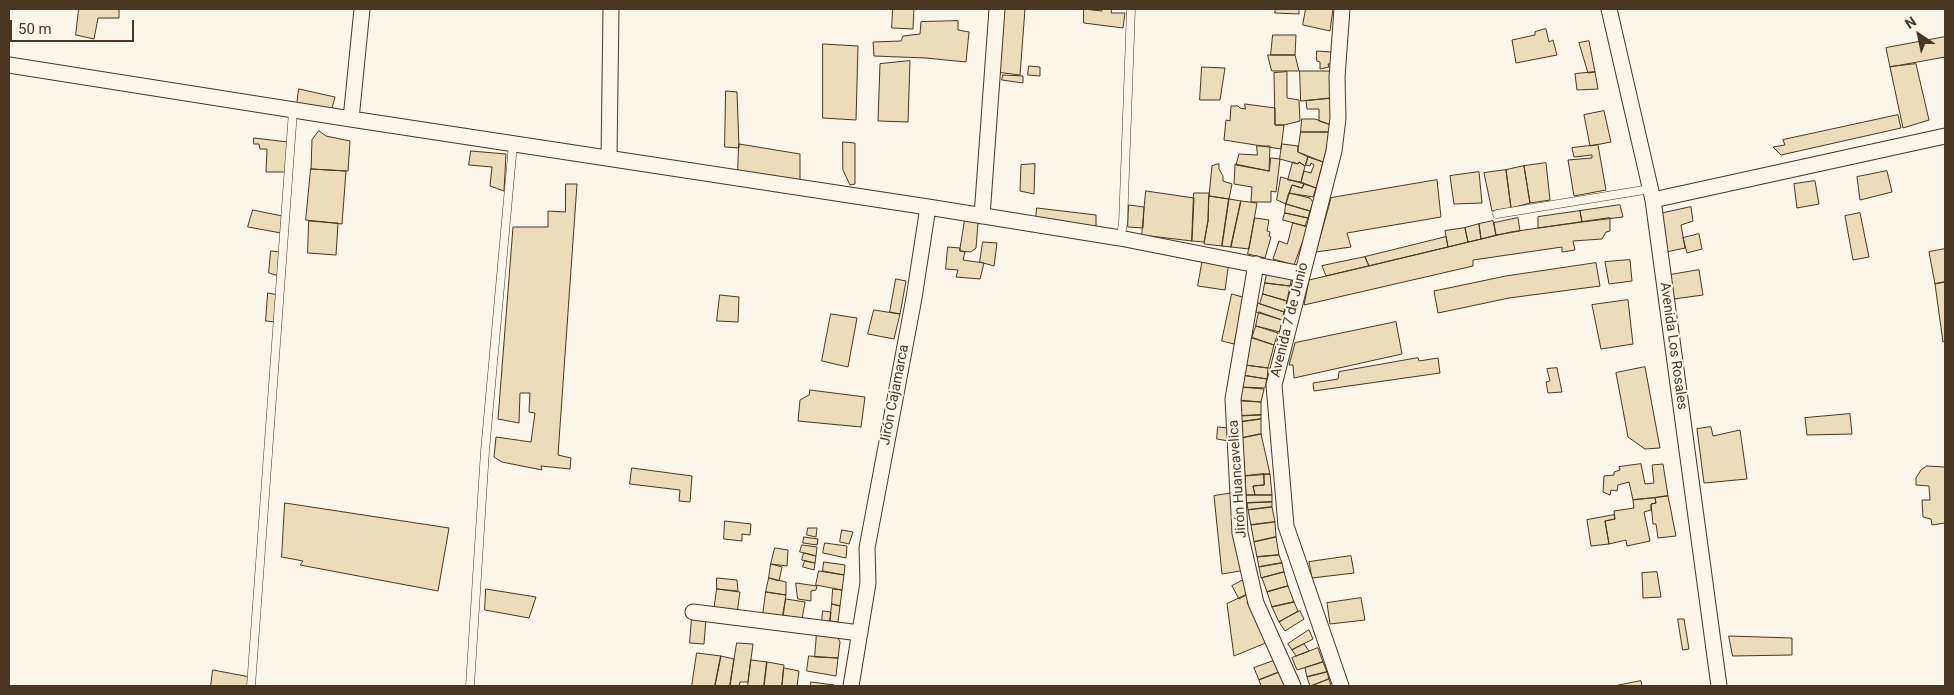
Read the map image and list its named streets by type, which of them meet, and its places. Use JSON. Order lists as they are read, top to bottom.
{
  "streets": {
    "street": [
      "Avenida 7 de Junio",
      "Avenida Los Rosales",
      "Jirón Cajamarca",
      "Jirón Huancavelica"
    ]
  },
  "scale_bar": "50 m",
  "north": "top left"
}
